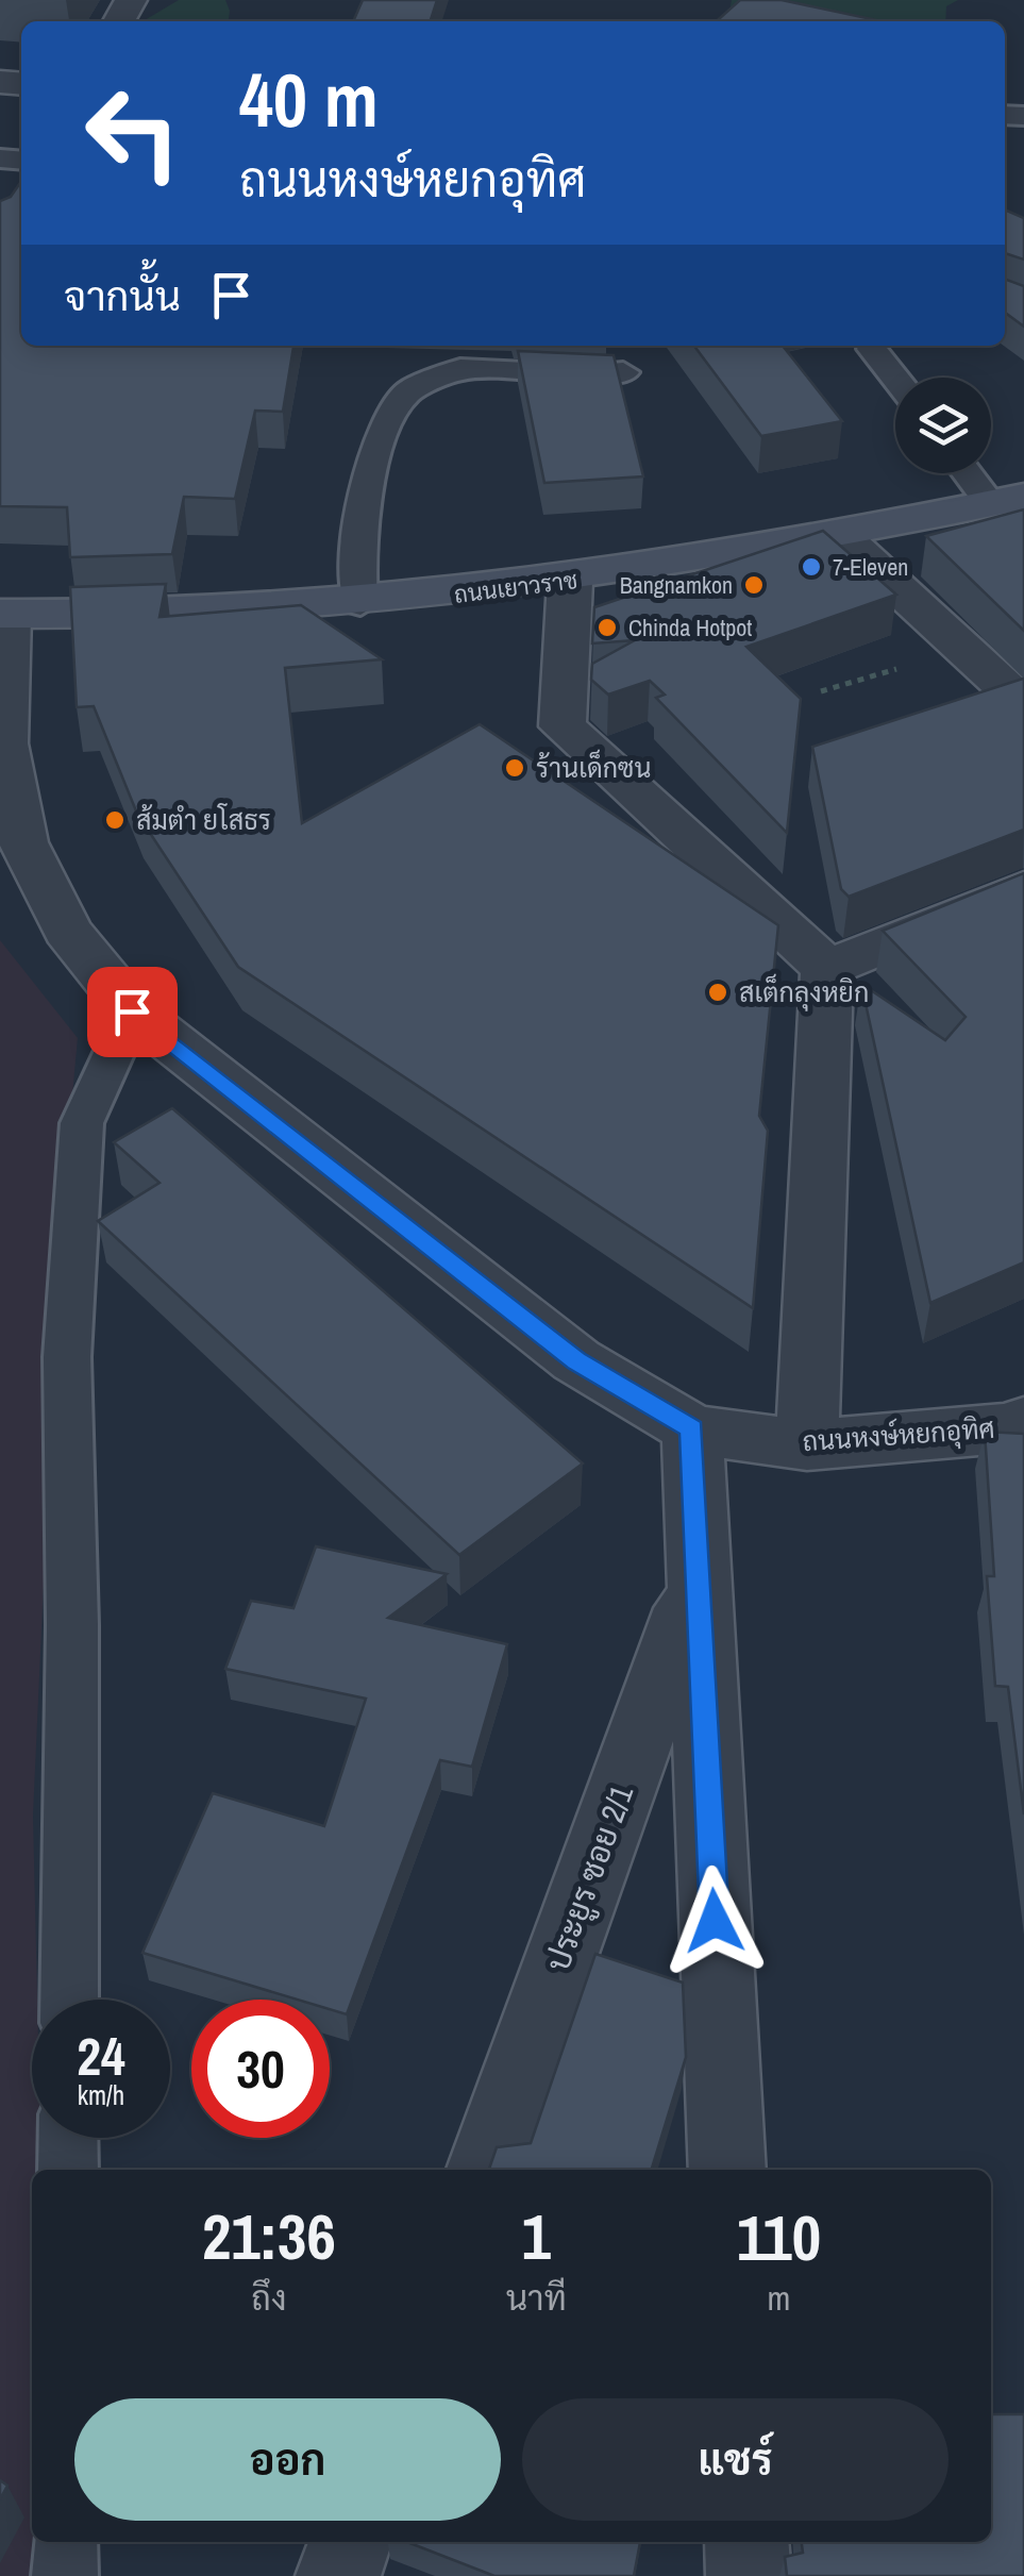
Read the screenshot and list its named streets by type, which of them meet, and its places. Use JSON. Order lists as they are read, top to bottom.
{
  "streets": {
    "main road": ["ถนนเยาวราช"],
    "street": ["ถนนหงษ์หยกอุทิศ", "ประยูร ซอย 2/1"]
  },
  "crossings": [
    ["ถนนเยาวราช", "ถนนหงษ์หยกอุทิศ"]
  ],
  "places": [
    "7-Eleven",
    "Bangnamkon",
    "Chinda Hotpot",
    "ร้านเด็กซน",
    "ส้มตำ ยโสธร",
    "สเต็กลุงหยิก"
  ],
  "page": {
    "turn": ["40 m", "ถนนหงษ์หยกอุทิศ"],
    "then": "จากนั้น",
    "speed": "24 km/h",
    "limit": "30",
    "eta": [
      "21:36",
      "ถึง",
      "1",
      "นาที",
      "110",
      "m"
    ],
    "buttons": ["ออก", "แชร์"]
  }
}
